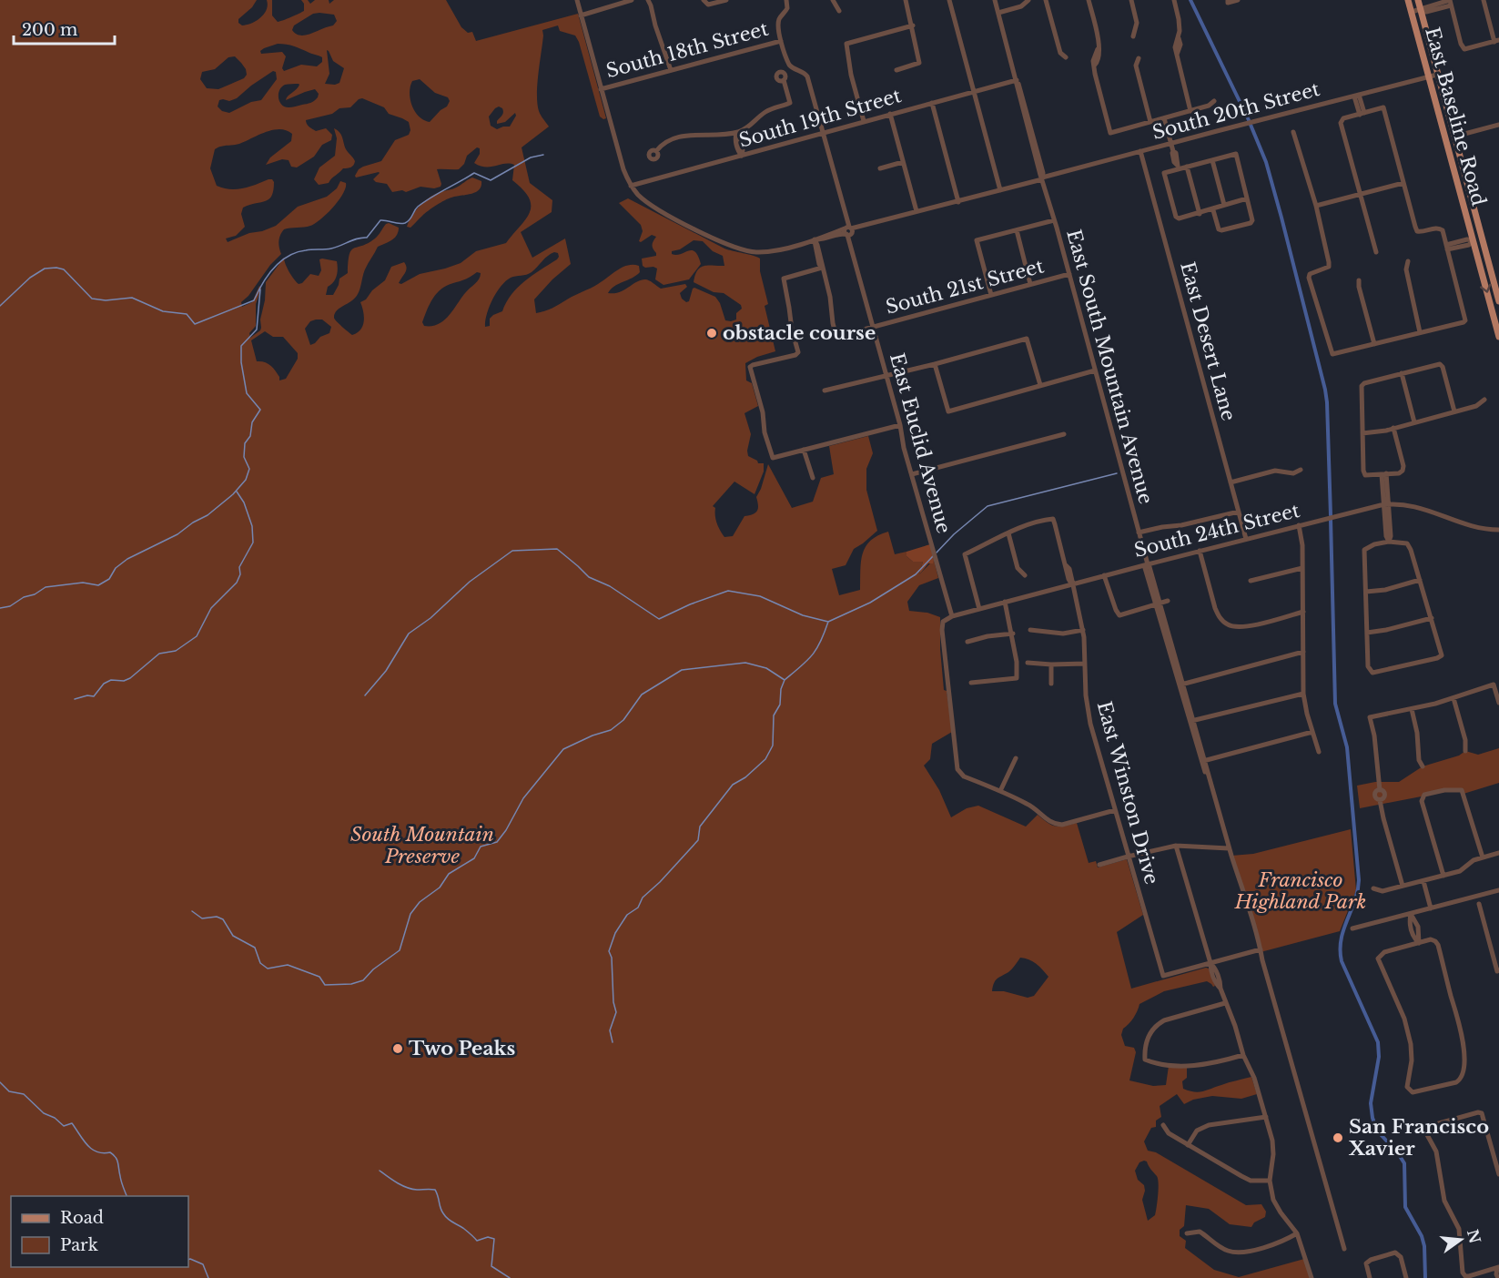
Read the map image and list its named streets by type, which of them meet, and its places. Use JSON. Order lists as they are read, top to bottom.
{
  "streets": {
    "main road": ["East Baseline Road"],
    "street": [
      "South 18th Street",
      "South 20th Street",
      "South 19th Street",
      "South 21st Street",
      "East Desert Lane",
      "East South Mountain Avenue",
      "East Euclid Avenue",
      "South 24th Street",
      "East Winston Drive"
    ]
  },
  "crossings": [
    ["South 18th Street", "East Euclid Avenue"],
    ["South 20th Street", "East Baseline Road"],
    ["South 20th Street", "South 19th Street"],
    ["South 20th Street", "East Desert Lane"],
    ["South 20th Street", "East South Mountain Avenue"],
    ["South 20th Street", "East Euclid Avenue"],
    ["South 19th Street", "East South Mountain Avenue"],
    ["South 19th Street", "East Euclid Avenue"],
    ["South 21st Street", "East South Mountain Avenue"],
    ["South 21st Street", "East Euclid Avenue"],
    ["East Desert Lane", "South 24th Street"],
    ["East South Mountain Avenue", "South 24th Street"],
    ["East Euclid Avenue", "South 24th Street"],
    ["South 24th Street", "East Winston Drive"]
  ],
  "parks": ["South Mountain Preserve", "Francisco Highland Park"],
  "places": ["obstacle course", "Two Peaks", "San Francisco Xavier"],
  "legend": ["Road", "Park"],
  "scale_bar": "200 m",
  "north": "right"
}
